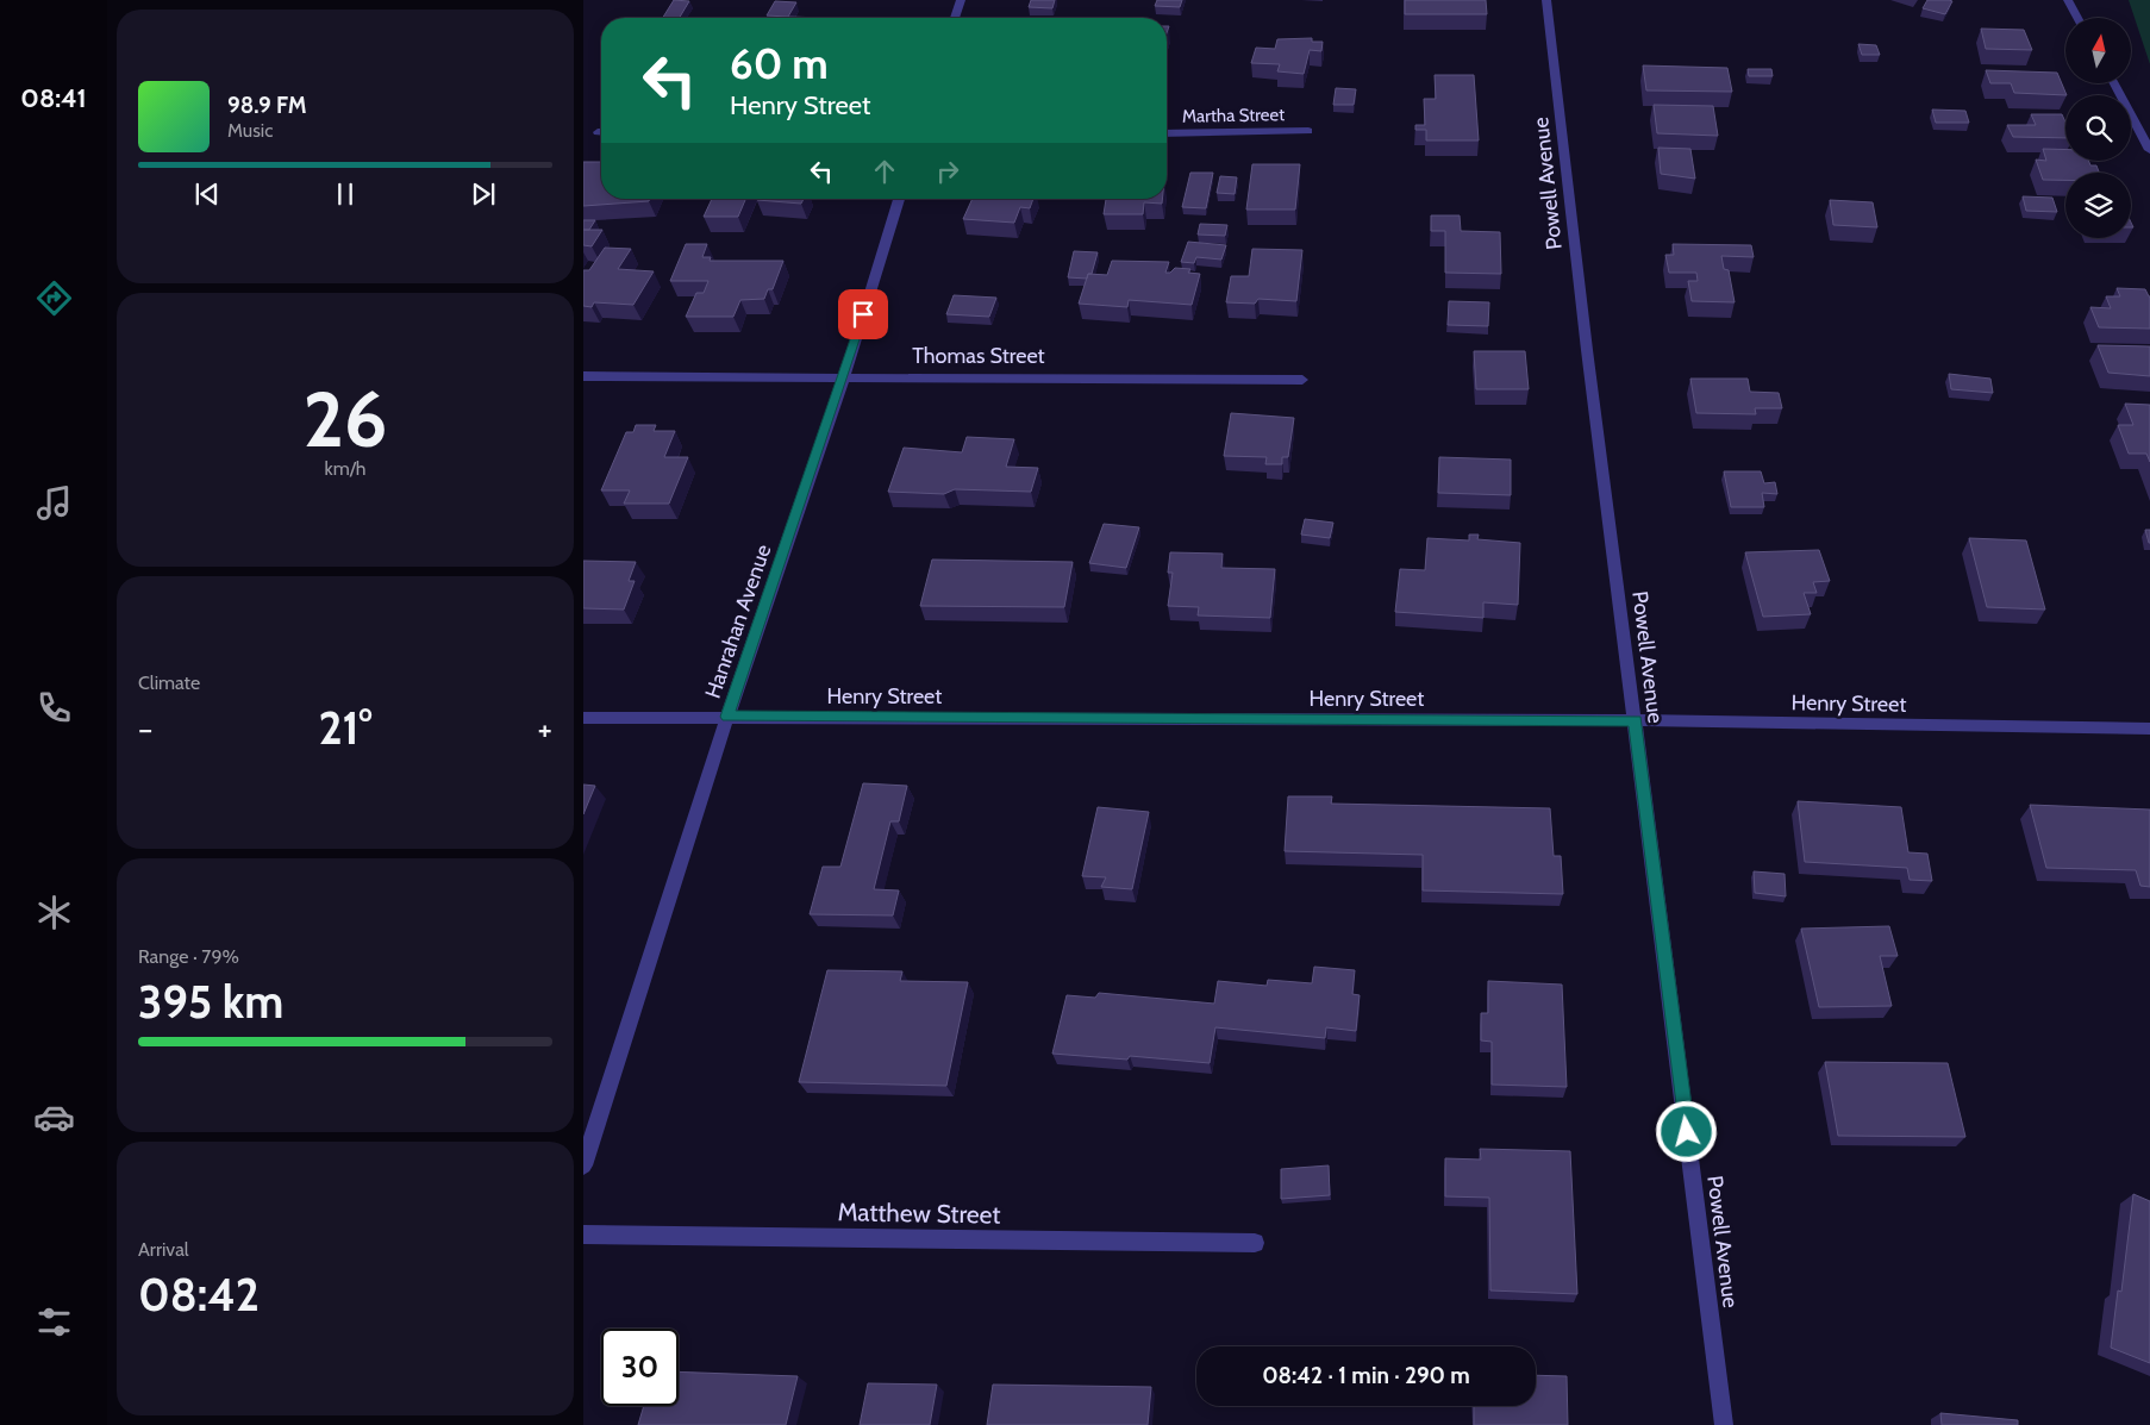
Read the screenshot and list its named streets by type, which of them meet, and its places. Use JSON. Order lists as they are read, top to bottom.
{
  "streets": {
    "street": [
      "Martha Street",
      "Powell Avenue",
      "Thomas Street",
      "Hanrahan Avenue",
      "Henry Street",
      "Matthew Street"
    ]
  },
  "crossings": [
    ["Powell Avenue", "Henry Street"],
    ["Thomas Street", "Hanrahan Avenue"],
    ["Hanrahan Avenue", "Henry Street"]
  ],
  "north": "top",
  "page": {
    "tabs": "08:41",
    "turn": ["60 m", "Henry Street"],
    "song": ["98.9 FM", "Music"],
    "tile": [
      ["26", "km/h"],
      "Climate",
      ["Range · 79%", "395 km"],
      ["Arrival", "08:42"]
    ],
    "heat": ["−", "21°", "+"],
    "limit": "30",
    "trip": "08:42 · 1 min · 290 m"
  }
}
